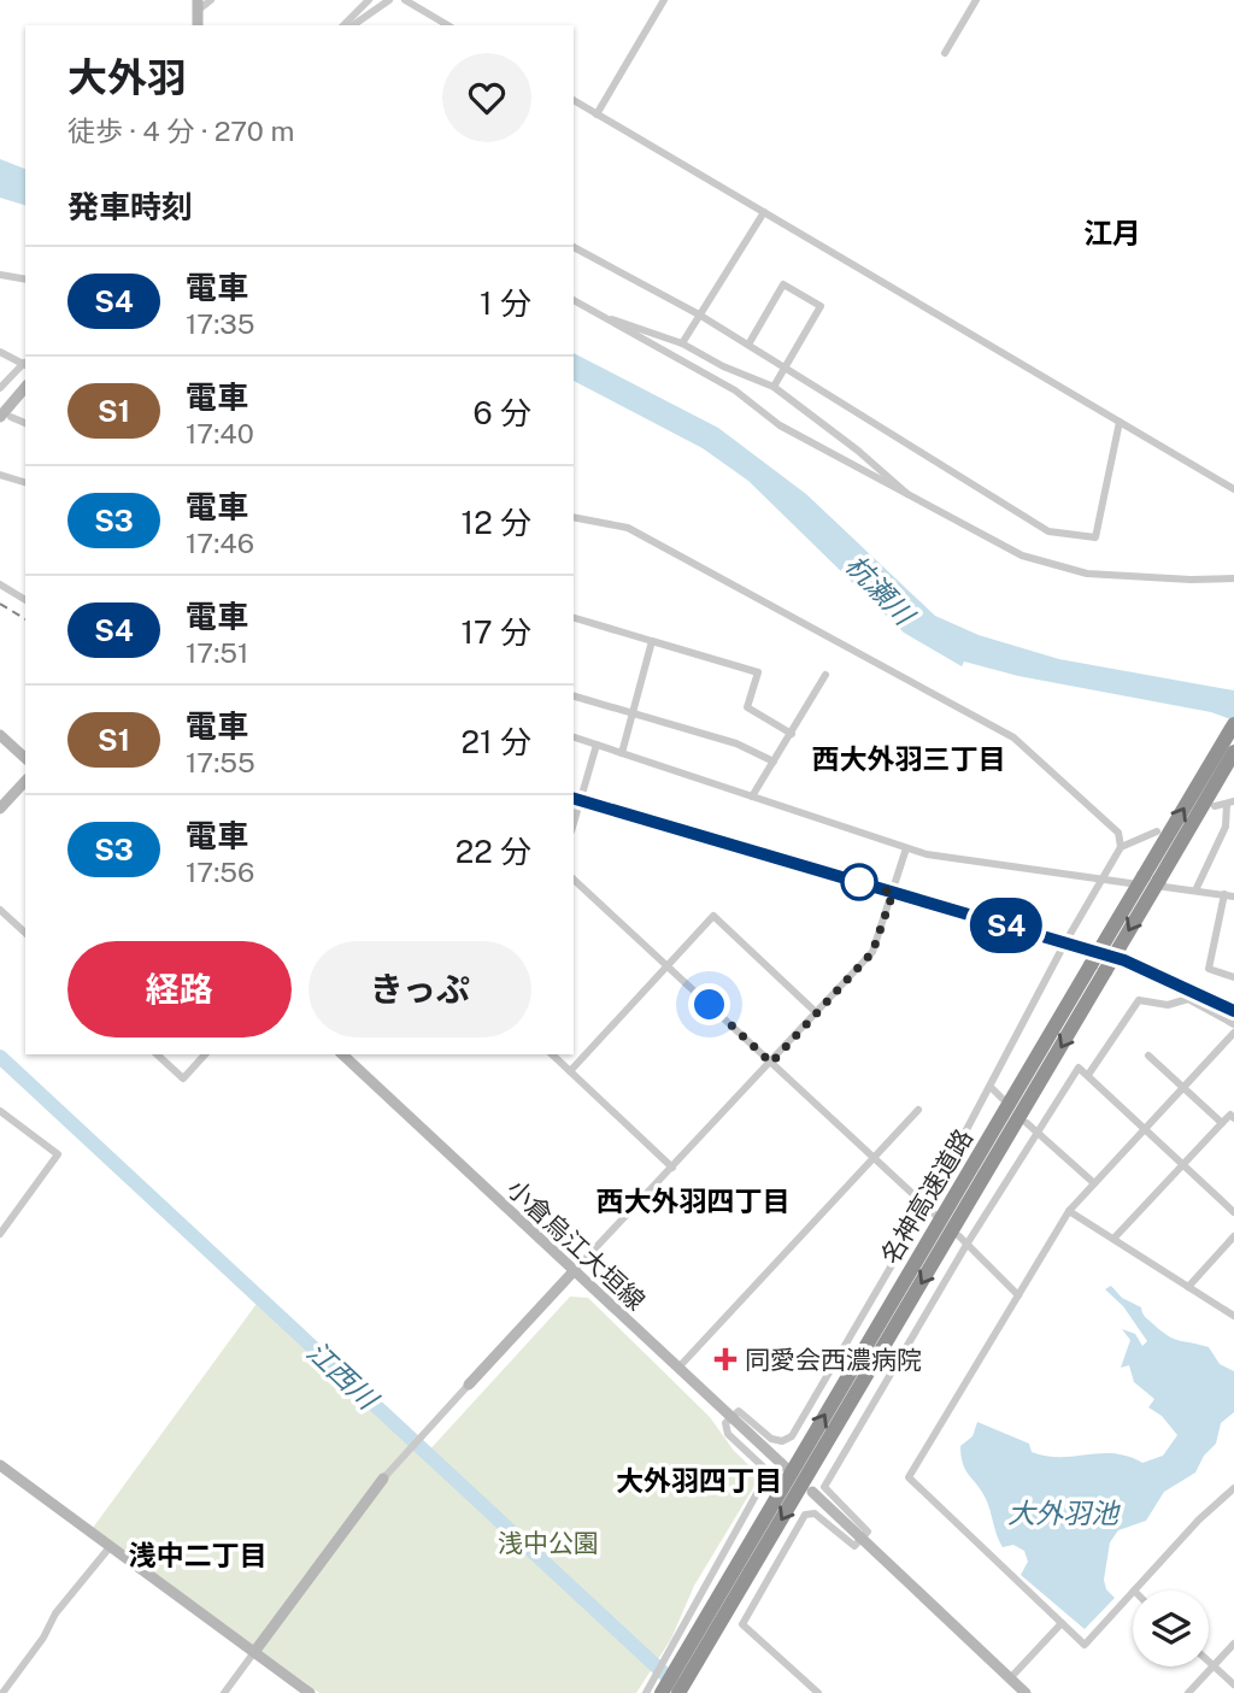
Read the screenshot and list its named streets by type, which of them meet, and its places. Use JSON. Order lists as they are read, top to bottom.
{
  "streets": {
    "highway": ["名神高速道路"],
    "main road": ["小倉烏江大垣線"]
  },
  "districts": [
    "江月",
    "西大外羽三丁目",
    "西大外羽四丁目",
    "大外羽四丁目",
    "浅中二丁目"
  ],
  "water": ["杭瀬川", "江西川", "大外羽池"],
  "parks": ["浅中公園"],
  "places": {
    "health": ["同愛会西濃病院"]
  },
  "page": {
    "on_map": "S4",
    "heading": [
      ["大外羽", "徒歩 · 4 分 · 270 m"],
      "発車時刻"
    ],
    "list": [
      {
        "mark": "S4",
        "name": "電車",
        "note": "17:35",
        "value": "1 分"
      },
      {
        "mark": "S1",
        "name": "電車",
        "note": "17:40",
        "value": "6 分"
      },
      {
        "mark": "S3",
        "name": "電車",
        "note": "17:46",
        "value": "12 分"
      },
      {
        "mark": "S4",
        "name": "電車",
        "note": "17:51",
        "value": "17 分"
      },
      {
        "mark": "S1",
        "name": "電車",
        "note": "17:55",
        "value": "21 分"
      },
      {
        "mark": "S3",
        "name": "電車",
        "note": "17:56",
        "value": "22 分"
      }
    ],
    "buttons": ["経路", "きっぷ"]
  }
}
